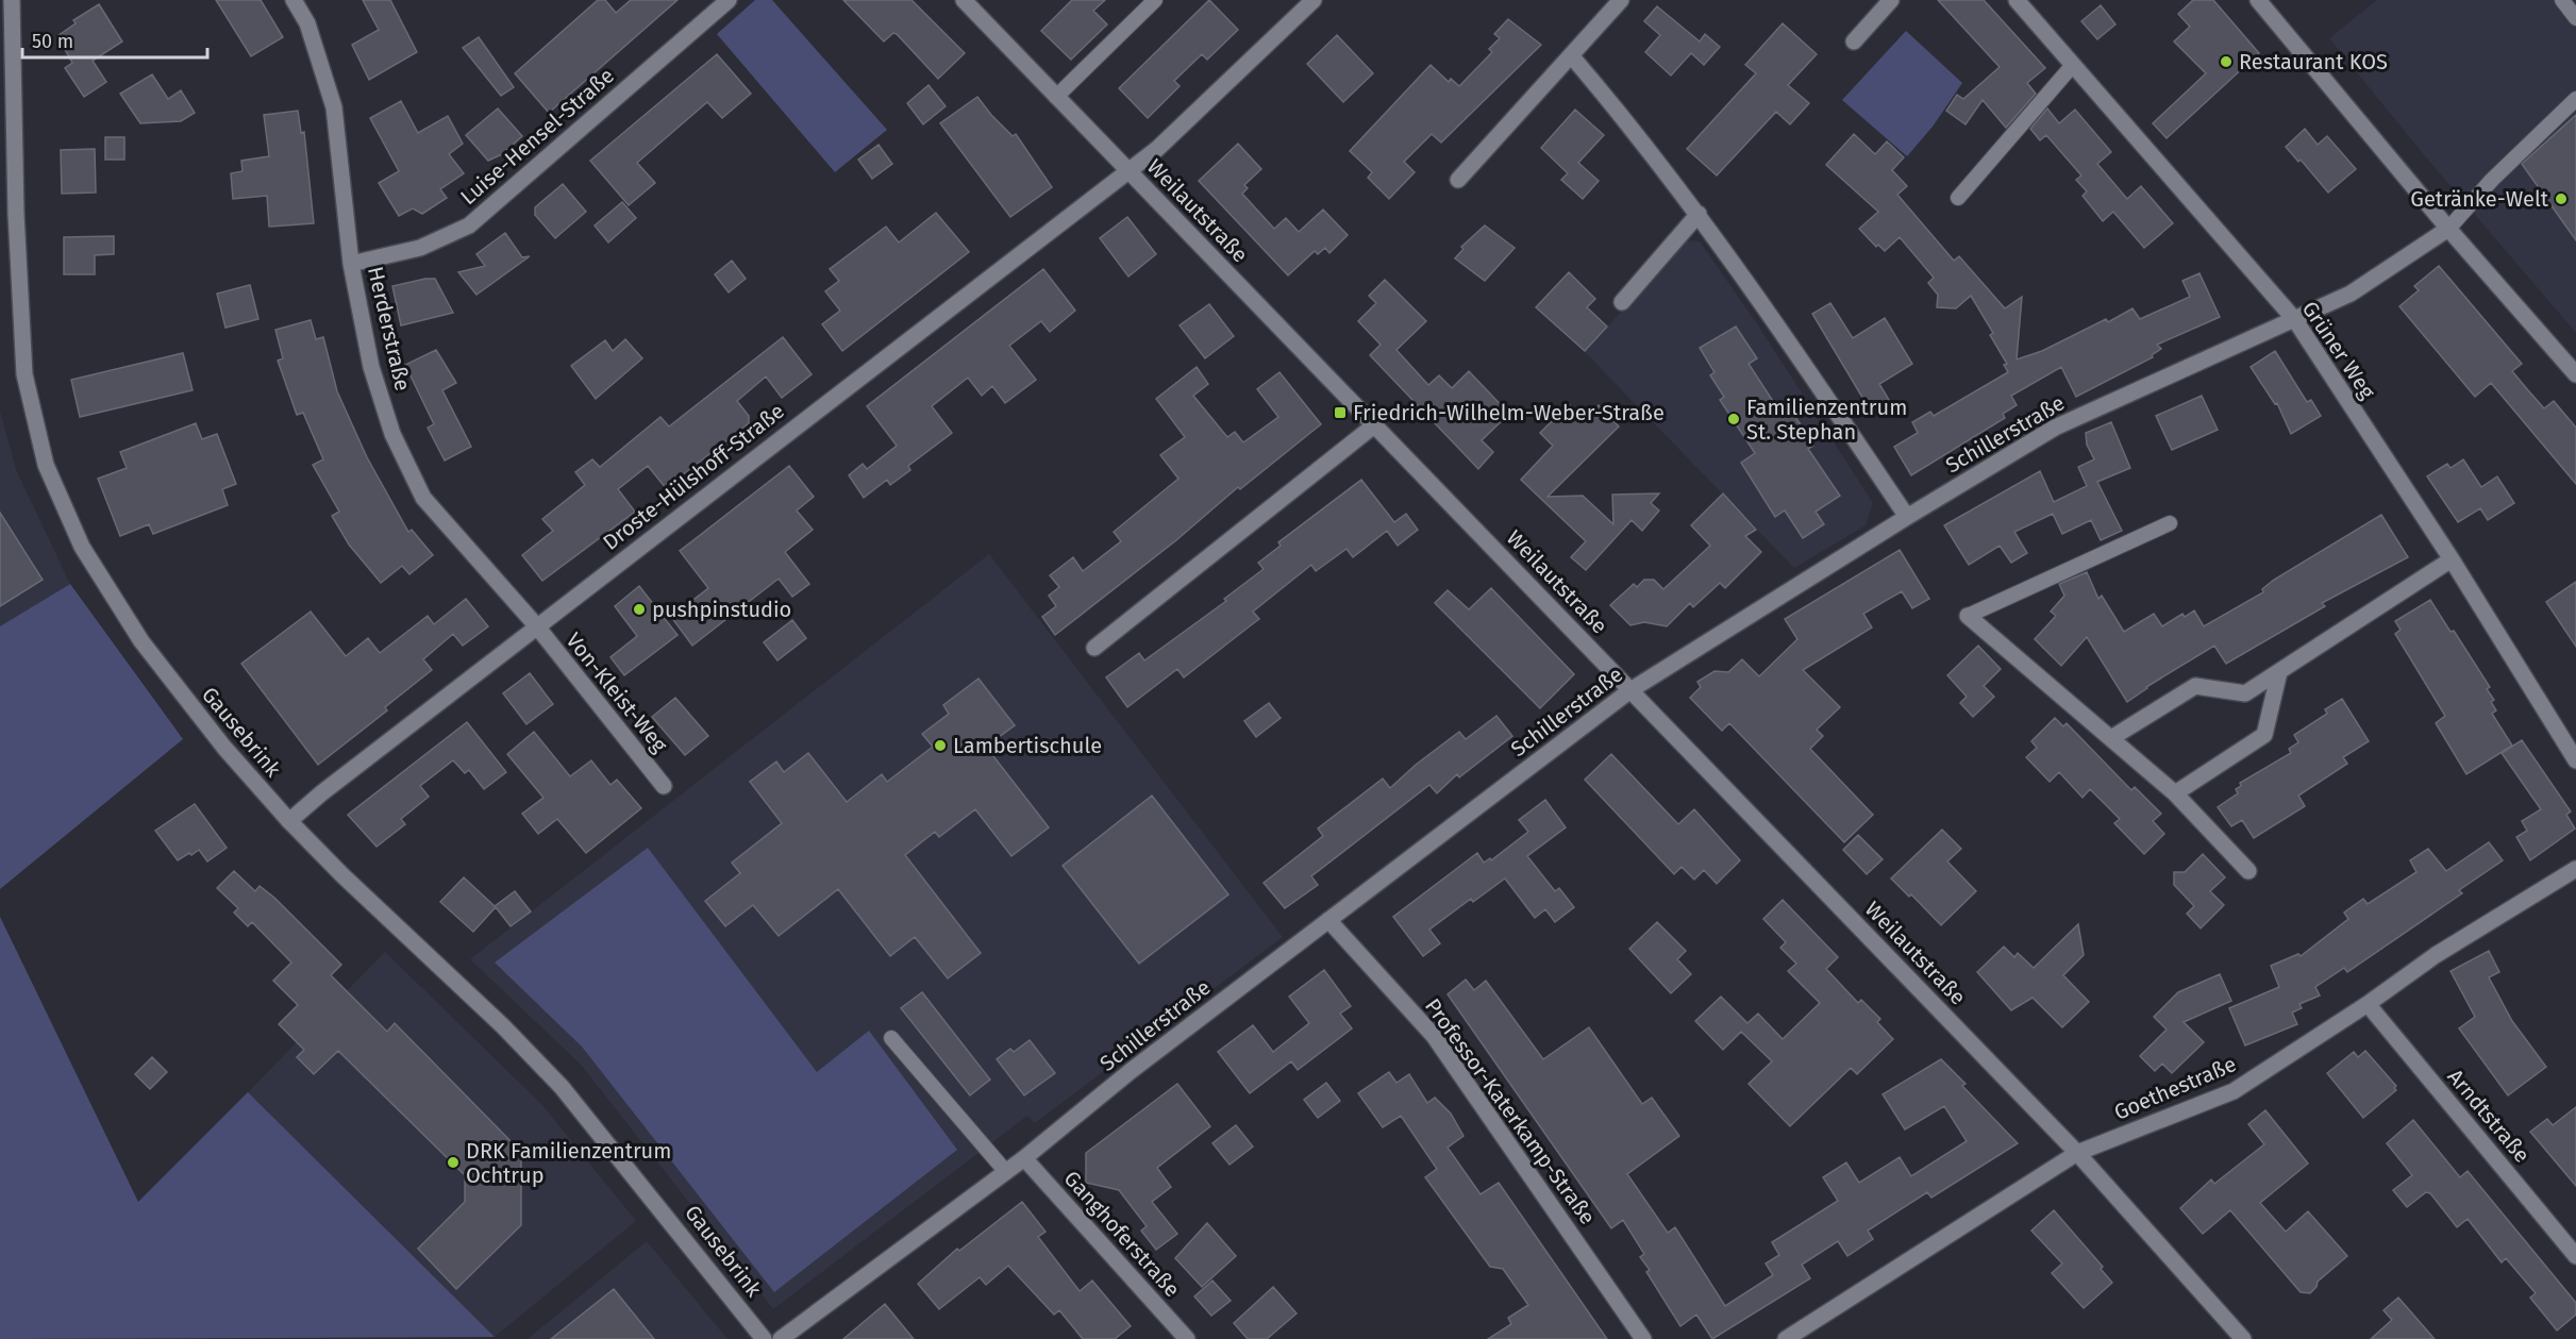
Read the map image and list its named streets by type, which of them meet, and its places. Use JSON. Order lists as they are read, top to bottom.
{
  "streets": {
    "street": [
      "Luise-Hensel-Straße",
      "Weilautstraße",
      "Herderstraße",
      "Grüner Weg",
      "Schillerstraße",
      "Droste-Hülshoff-Straße",
      "Von-Kleist-Weg",
      "Gausebrink",
      "Goethestraße",
      "Professor-Katerkamp-Straße",
      "Arndtstraße",
      "Ganghoferstraße"
    ]
  },
  "crossings": [
    ["Luise-Hensel-Straße", "Herderstraße"],
    ["Weilautstraße", "Schillerstraße"],
    ["Weilautstraße", "Droste-Hülshoff-Straße"],
    ["Weilautstraße", "Goethestraße"],
    ["Herderstraße", "Droste-Hülshoff-Straße"],
    ["Herderstraße", "Von-Kleist-Weg"],
    ["Grüner Weg", "Schillerstraße"],
    ["Schillerstraße", "Professor-Katerkamp-Straße"],
    ["Schillerstraße", "Ganghoferstraße"],
    ["Droste-Hülshoff-Straße", "Von-Kleist-Weg"],
    ["Droste-Hülshoff-Straße", "Gausebrink"],
    ["Goethestraße", "Arndtstraße"]
  ],
  "places": {
    "other": [
      "Restaurant KOS",
      "Getränke-Welt",
      "Familienzentrum St. Stephan",
      "pushpinstudio",
      "Lambertischule",
      "DRK Familienzentrum Ochtrup"
    ],
    "transit": ["Friedrich-Wilhelm-Weber-Straße"]
  },
  "scale_bar": "50 m"
}
